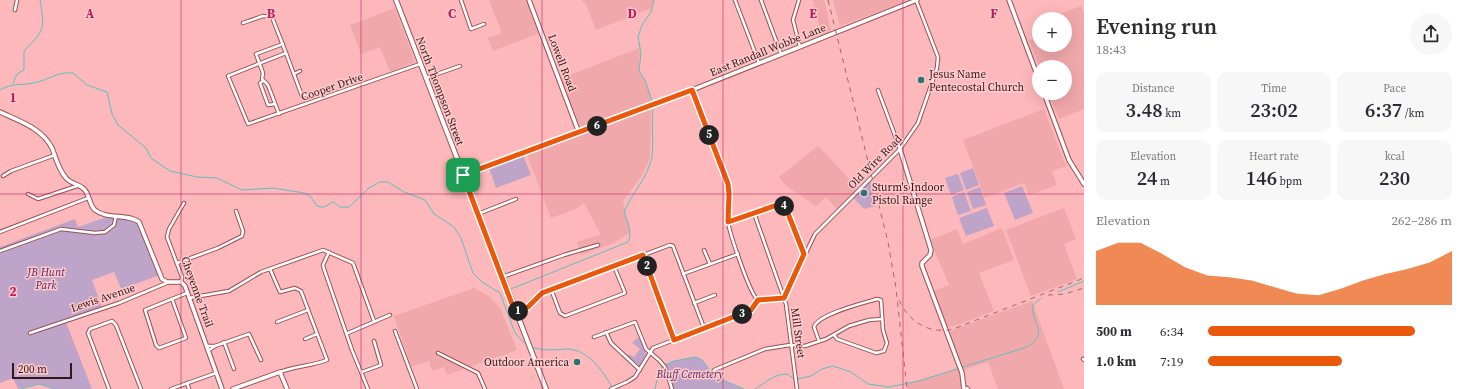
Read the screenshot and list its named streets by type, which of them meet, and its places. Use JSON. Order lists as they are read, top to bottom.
{
  "streets": {
    "main road": ["North Thompson Street"],
    "street": [
      "East Randall Wobbe Lane",
      "Lowell Road",
      "Cooper Drive",
      "Old Wire Road",
      "Cheyenne Trail",
      "Lewis Avenue",
      "Mill Street"
    ]
  },
  "crossings": [
    ["East Randall Wobbe Lane", "Lowell Road"],
    ["East Randall Wobbe Lane", "North Thompson Street"],
    ["East Randall Wobbe Lane", "Old Wire Road"],
    ["Cooper Drive", "North Thompson Street"],
    ["Old Wire Road", "Mill Street"],
    ["Cheyenne Trail", "Lewis Avenue"]
  ],
  "parks": ["JB Hunt Park", "Bluff Cemetery"],
  "places": ["Jesus Name Pentecostal Church", "Sturm's Indoor Pistol Range", "Outdoor America"],
  "scale_bar": "200 m",
  "page": {
    "heading": ["Evening run", "18:43"],
    "map_buttons": ["+", "−"],
    "stats": [
      ["Distance", "3.48 km"],
      ["Time", "23:02"],
      ["Pace", "6:37 /km"],
      ["Elevation", "24 m"],
      ["Heart rate", "146 bpm"],
      ["kcal", "230"]
    ],
    "pins": [
      "6",
      "5",
      "4",
      "2",
      "1",
      "3"
    ],
    "chart": ["Elevation", "262–286 m"],
    "list": [
      {
        "name": "500 m",
        "note": "6:34"
      },
      {
        "name": "1.0 km",
        "note": "7:19"
      }
    ],
    "scale": "200 m"
  },
  "grid": {
    "columns": [
      "A",
      "B",
      "C",
      "D",
      "E",
      "F"
    ],
    "rows": ["1", "2"]
  }
}
